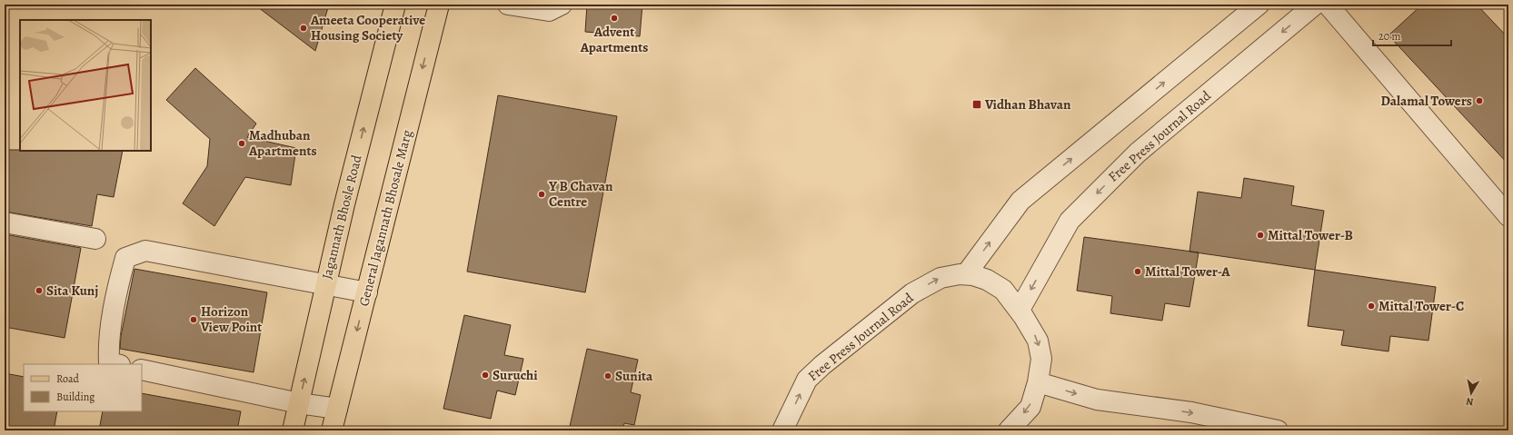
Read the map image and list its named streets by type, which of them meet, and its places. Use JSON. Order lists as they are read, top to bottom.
{
  "streets": {
    "main road": ["Jagannath Bhosle Road", "General Jagannath Bhosale Marg"],
    "street": ["Free Press Journal Road"]
  },
  "one_way": ["Jagannath Bhosle Road", "General Jagannath Bhosale Marg"],
  "places": {
    "other": [
      "Advent Apartments",
      "Ameeta Cooperative Housing Society",
      "Dalamal Towers",
      "Madhuban Apartments",
      "Y B Chavan Centre",
      "Mittal Tower-B",
      "Mittal Tower-A",
      "Sita Kunj",
      "Mittal Tower-C",
      "Horizon View Point",
      "Suruchi",
      "Sunita"
    ],
    "transit": ["Vidhan Bhavan"]
  },
  "legend": ["Road", "Building"],
  "scale_bar": "20 m",
  "north": "bottom"
}
